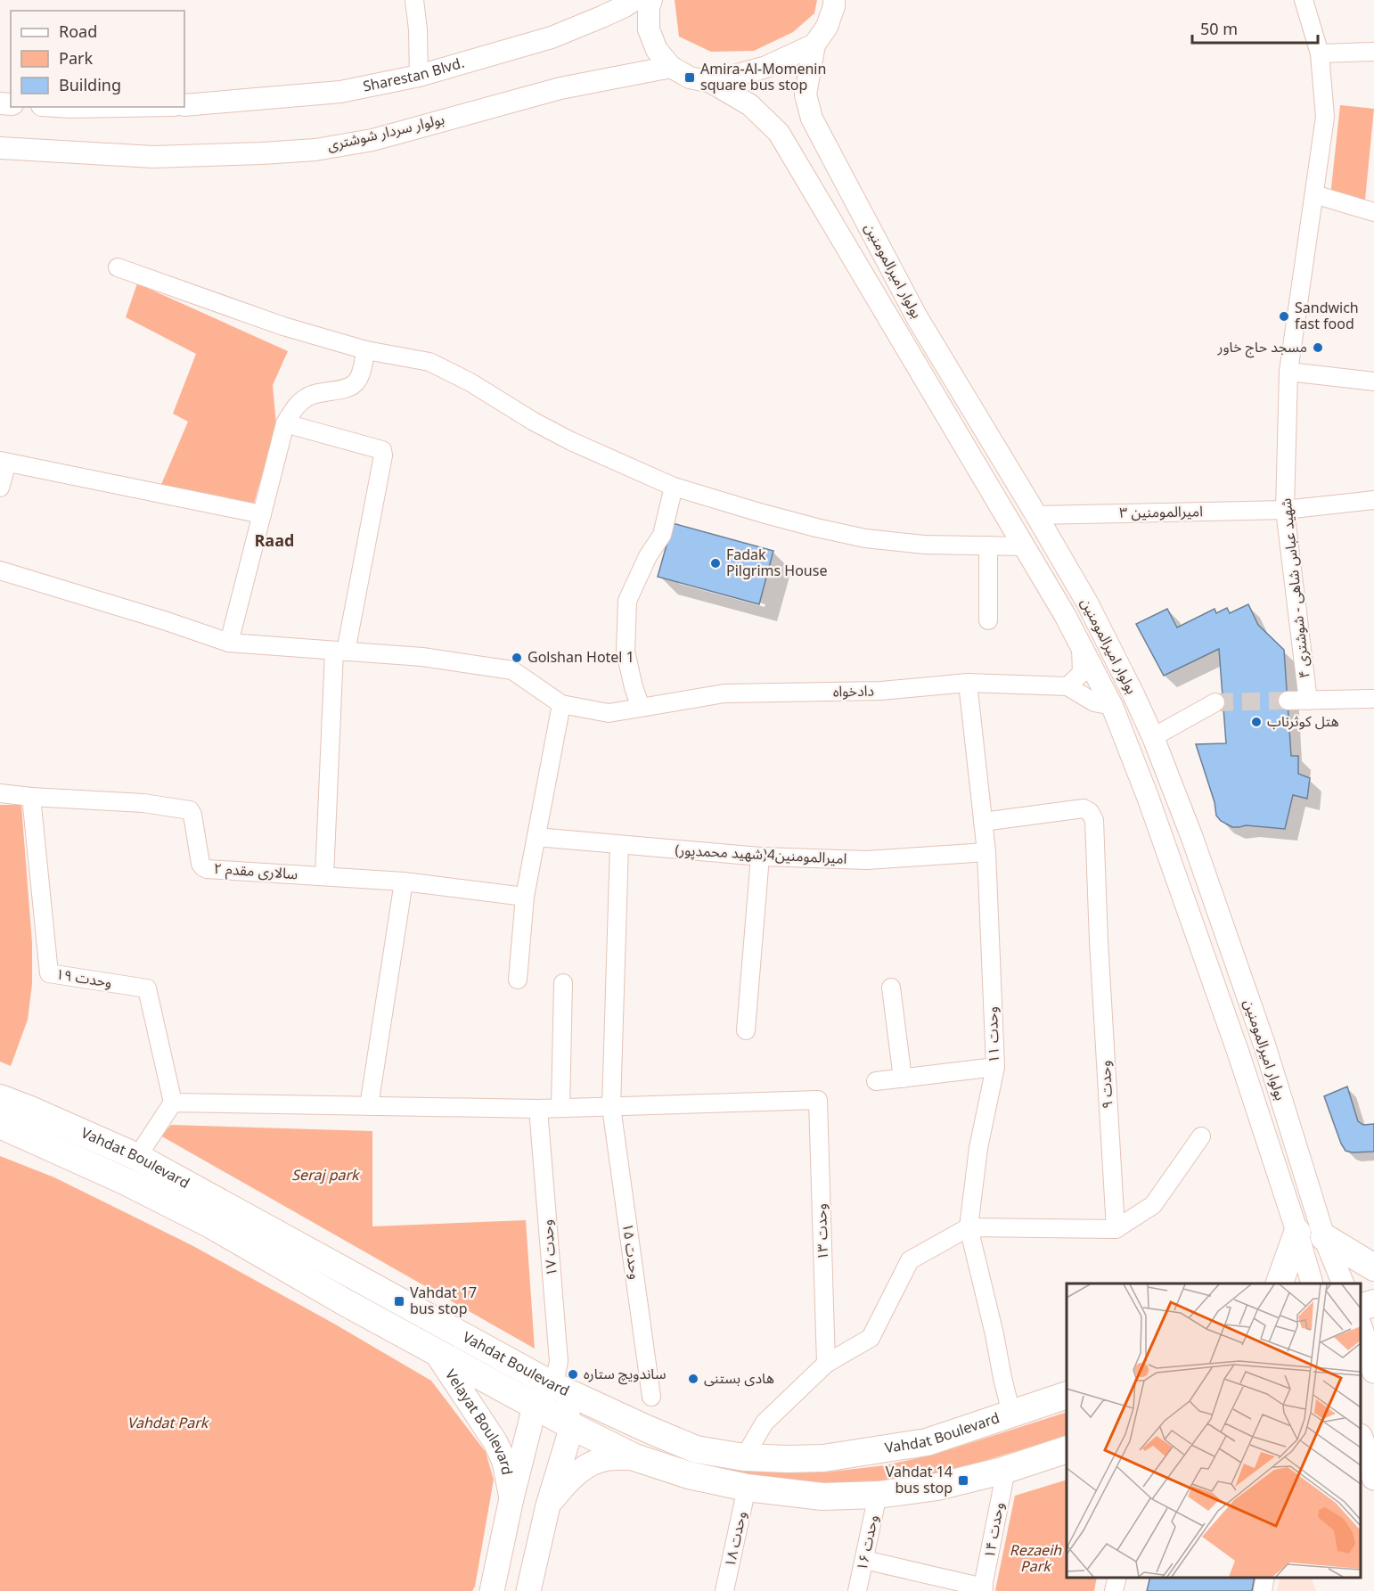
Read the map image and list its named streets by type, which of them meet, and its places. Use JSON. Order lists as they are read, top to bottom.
{
  "streets": {
    "main road": ["Vahdat Boulevard", "Velayat Boulevard"],
    "street": [
      "Sharestan Blvd.",
      "بولوار سردار شوشتری",
      "بولوار امیرالمومنین",
      "امیرالمومنین ۳",
      "شهید عباس شاهی - شوشتری ۴",
      "دادخواه",
      "امیرالمومنین4(شهید محمدپور)",
      "سالاری مقدم ۲",
      "وحدت ۱۹",
      "وحدت ۱۱",
      "وحدت ۹",
      "وحدت ۱۳",
      "وحدت ۱۷",
      "وحدت ۱۵",
      "وحدت ۱۴",
      "وحدت ۱۸",
      "وحدت ۱۶"
    ]
  },
  "crossings": [
    ["بولوار امیرالمومنین", "امیرالمومنین ۳"],
    ["امیرالمومنین ۳", "شهید عباس شاهی - شوشتری ۴"],
    ["دادخواه", "وحدت ۱۱"],
    ["امیرالمومنین4(شهید محمدپور)", "وحدت ۱۱"],
    ["امیرالمومنین4(شهید محمدپور)", "وحدت ۱۵"],
    ["سالاری مقدم ۲", "وحدت ۱۹"],
    ["وحدت ۱۱", "وحدت ۹"],
    ["وحدت ۱۱", "Vahdat Boulevard"],
    ["Vahdat Boulevard", "وحدت ۱۷"],
    ["Vahdat Boulevard", "Velayat Boulevard"],
    ["Vahdat Boulevard", "وحدت ۱۴"],
    ["Vahdat Boulevard", "وحدت ۱۸"],
    ["Vahdat Boulevard", "وحدت ۱۶"],
    ["وحدت ۱۳", "وحدت ۱۵"],
    ["وحدت ۱۷", "Velayat Boulevard"]
  ],
  "districts": ["Raad"],
  "parks": ["Seraj park", "Vahdat Park", "Rezaeih Park"],
  "places": {
    "transit": ["Amira-Al-Momenin square bus stop", "Vahdat 17 bus stop", "Vahdat 14 bus stop"],
    "other": [
      "Sandwich fast food",
      "مسجد حاج خاور",
      "Fadak Pilgrims House",
      "Golshan Hotel 1",
      "هتل کوثرناب",
      "ساندویچ ستاره",
      "هادی بستنی"
    ]
  },
  "legend": ["Road", "Park", "Building"],
  "scale_bar": "50 m"
}
